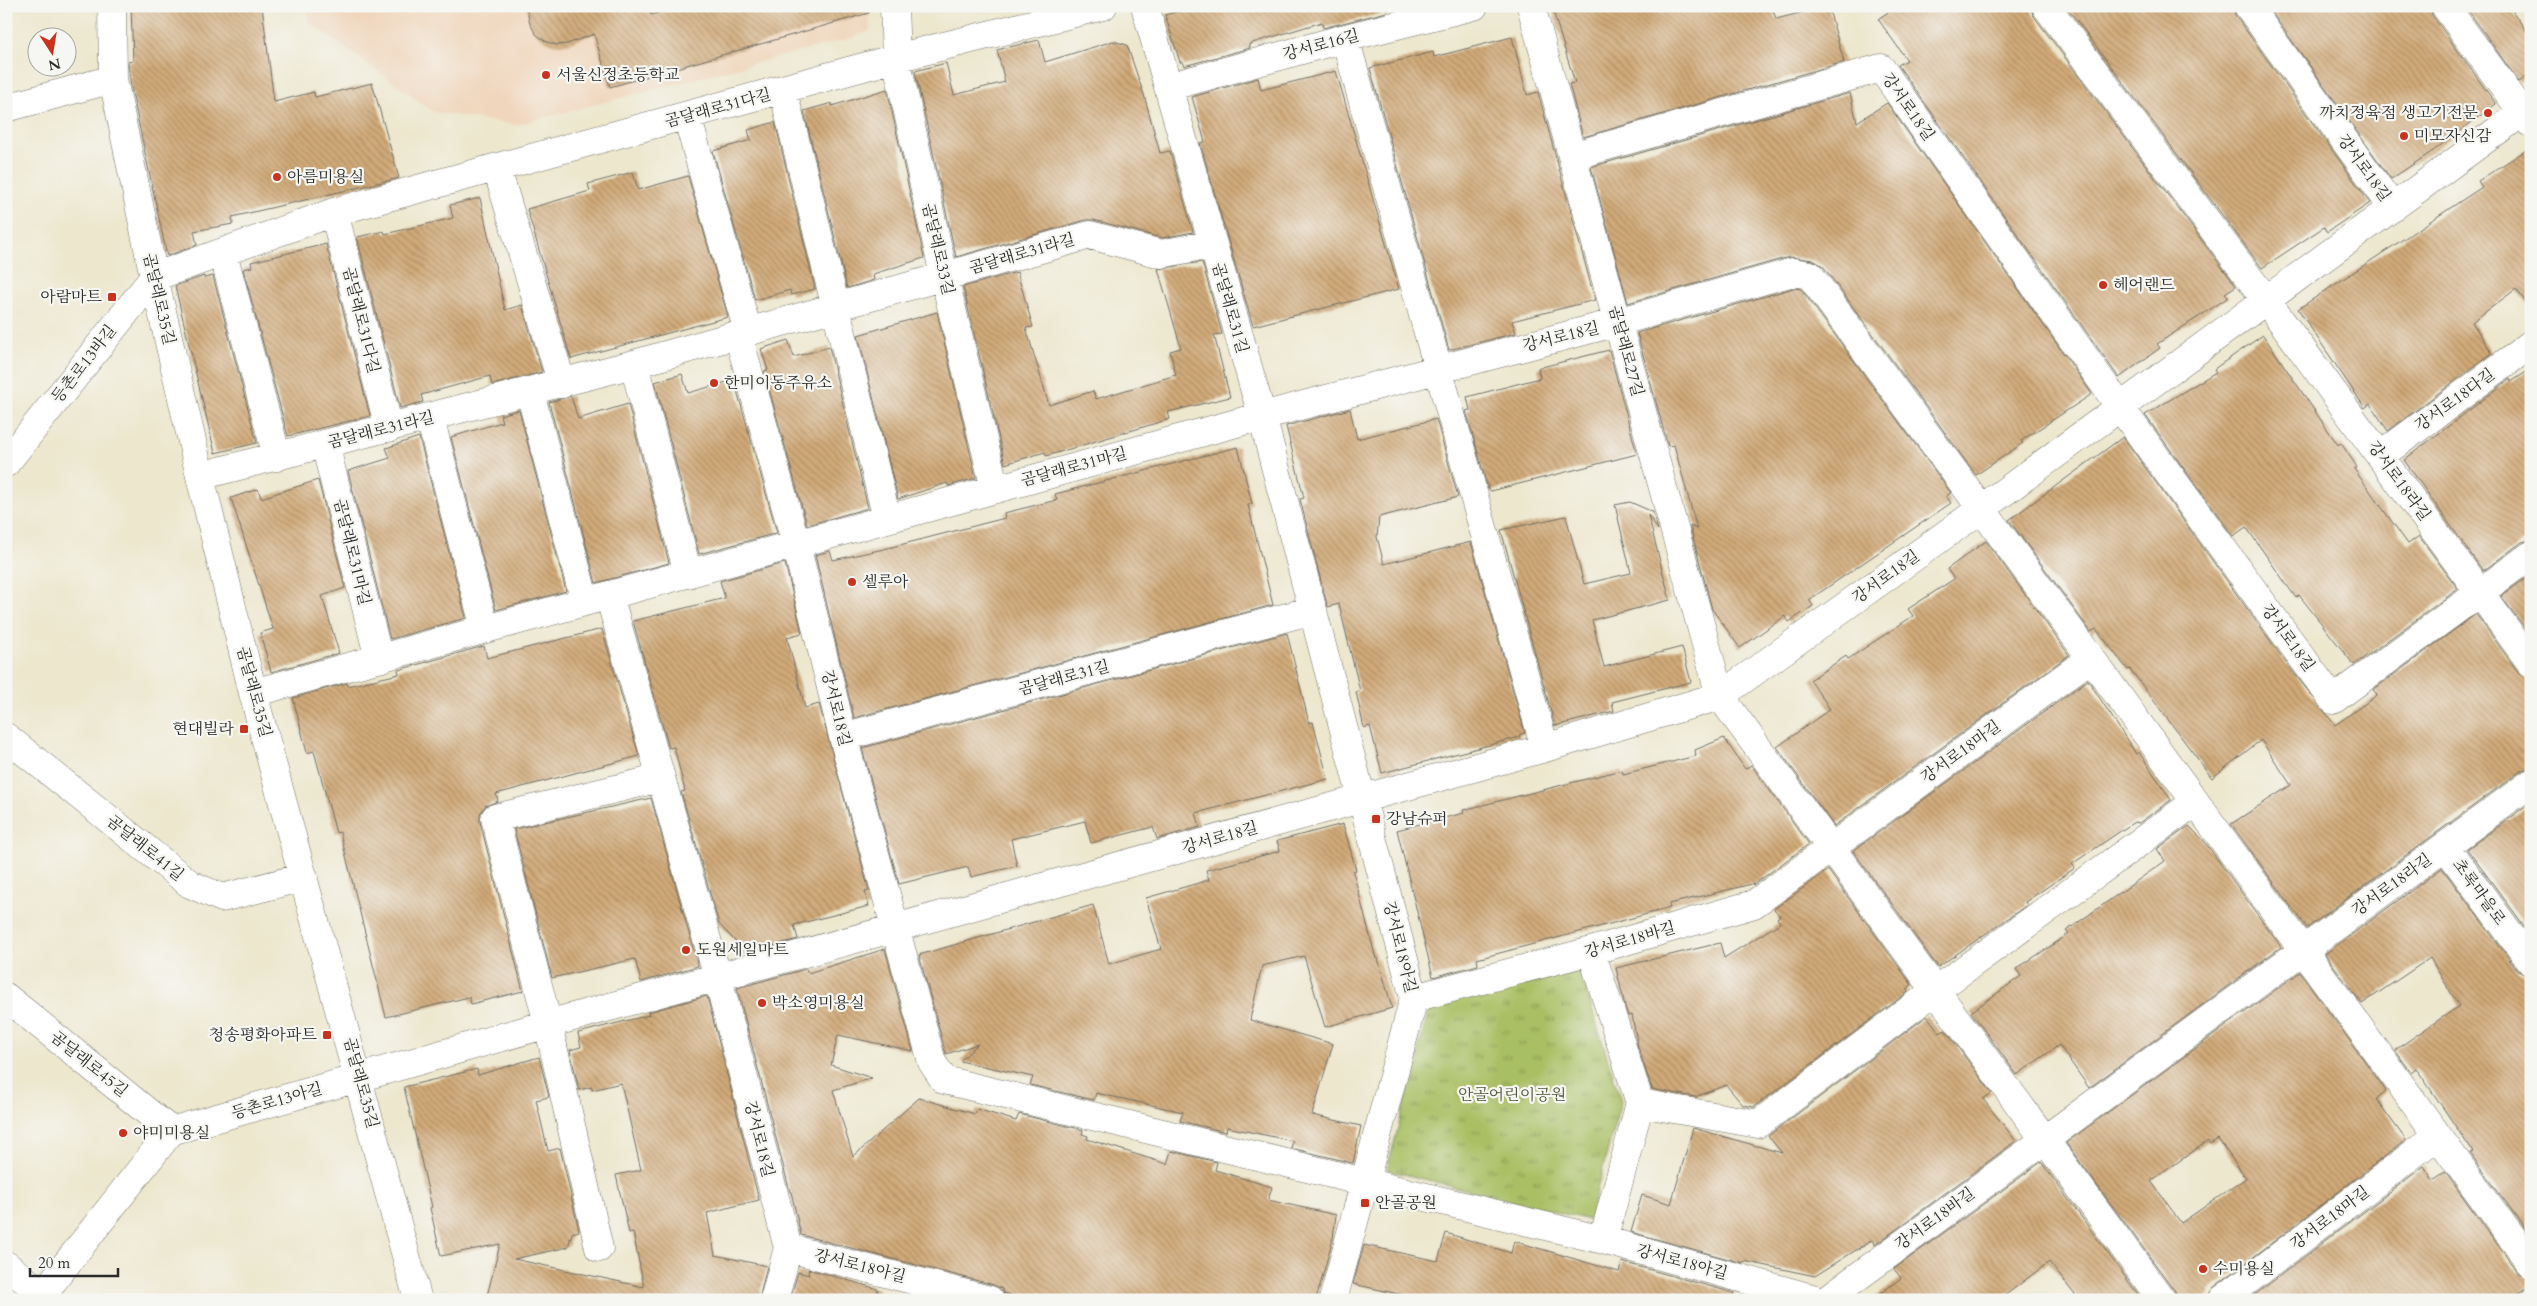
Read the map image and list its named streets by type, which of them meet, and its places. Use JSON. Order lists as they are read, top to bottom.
{
  "streets": {
    "street": [
      "강서로16길",
      "강서로18길",
      "곰달래로31다길",
      "곰달래로33길",
      "곰달래로31라길",
      "곰달래로35길",
      "곰달래로31길",
      "곰달래로27길",
      "등촌로13바길",
      "강서로18다길",
      "곰달래로31마길",
      "강서로18라길",
      "강서로18마길",
      "곰달래로41길",
      "초록마을로",
      "강서로18바길",
      "강서로18아길",
      "곰달래로45길",
      "등촌로13아길"
    ]
  },
  "crossings": [
    ["강서로16길", "곰달래로31길"],
    ["강서로18길", "곰달래로35길"],
    ["강서로18길", "곰달래로31길"],
    ["강서로18길", "곰달래로27길"],
    ["강서로18길", "곰달래로31마길"],
    ["강서로18길", "강서로18라길"],
    ["강서로18길", "강서로18아길"],
    ["강서로18길", "등촌로13아길"],
    ["곰달래로31다길", "곰달래로33길"],
    ["곰달래로31다길", "곰달래로31라길"],
    ["곰달래로31다길", "곰달래로35길"],
    ["곰달래로31다길", "등촌로13바길"],
    ["곰달래로33길", "곰달래로31라길"],
    ["곰달래로33길", "곰달래로31마길"],
    ["곰달래로31라길", "곰달래로35길"],
    ["곰달래로31라길", "곰달래로31길"],
    ["곰달래로31라길", "곰달래로31마길"],
    ["곰달래로35길", "등촌로13바길"],
    ["곰달래로35길", "곰달래로31마길"],
    ["곰달래로35길", "곰달래로41길"],
    ["곰달래로35길", "등촌로13아길"],
    ["곰달래로31길", "곰달래로31마길"],
    ["곰달래로31길", "강서로18아길"],
    ["강서로18다길", "강서로18라길"],
    ["강서로18라길", "초록마을로"],
    ["강서로18마길", "강서로18바길"],
    ["강서로18바길", "강서로18아길"],
    ["곰달래로45길", "등촌로13아길"]
  ],
  "parks": ["안골어린이공원"],
  "places": {
    "other": [
      "서울신정초등학교",
      "까치정육점 생고기전문",
      "미모자신감",
      "아름미용실",
      "헤어랜드",
      "한미이동주유소",
      "셀루아",
      "도원세일마트",
      "박소영미용실",
      "야미미용실",
      "수미용실"
    ],
    "transit": [
      "아람마트",
      "현대빌라",
      "강남슈퍼",
      "청송평화아파트",
      "안골공원"
    ]
  },
  "scale_bar": "20 m",
  "north": "bottom"
}
